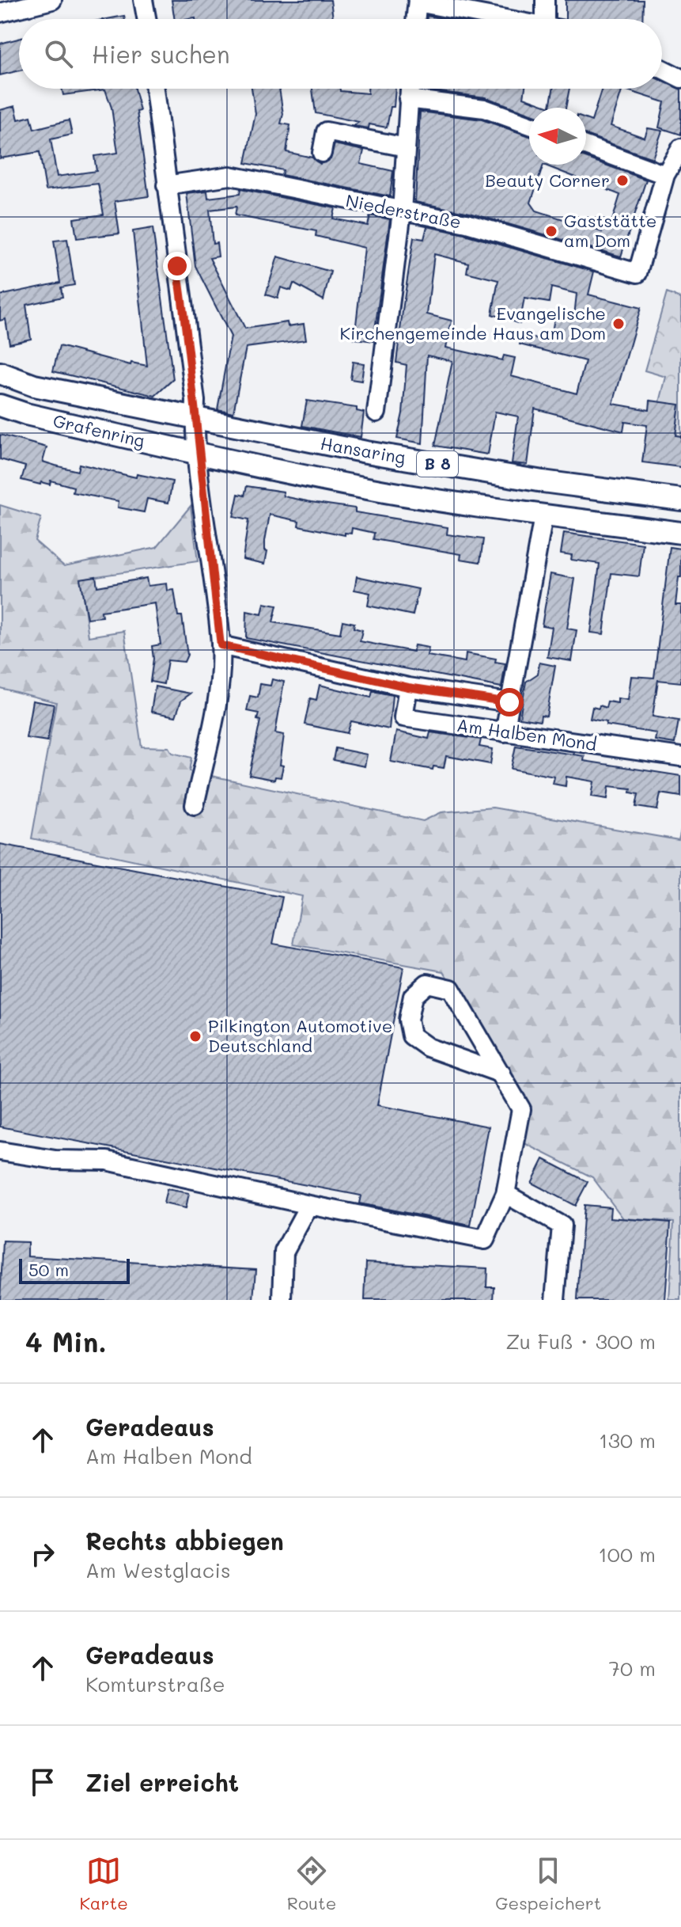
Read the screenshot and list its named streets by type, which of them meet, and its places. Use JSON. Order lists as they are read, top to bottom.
{
  "streets": {
    "main road": ["Grafenring", "Hansaring", "B 8"],
    "street": ["Niederstraße", "Am Halben Mond"]
  },
  "crossings": [
    ["Grafenring", "Hansaring"]
  ],
  "places": [
    "Beauty Corner",
    "Gaststätte am Dom",
    "Evangelische Kirchengemeinde Haus am Dom",
    "Pilkington Automotive Deutschland"
  ],
  "scale_bar": "50 m",
  "north": "left",
  "page": {
    "search": "Hier suchen",
    "scale": "50 m",
    "heading": ["4 Min.", "Zu Fuß · 300 m"],
    "list": [
      ["Geradeaus", "Am Halben Mond", "130 m"],
      ["Rechts abbiegen", "Am Westglacis", "100 m"],
      ["Geradeaus", "Komturstraße", "70 m"],
      "Ziel erreicht"
    ],
    "nav": ["Karte", "Route", "Gespeichert"]
  }
}
